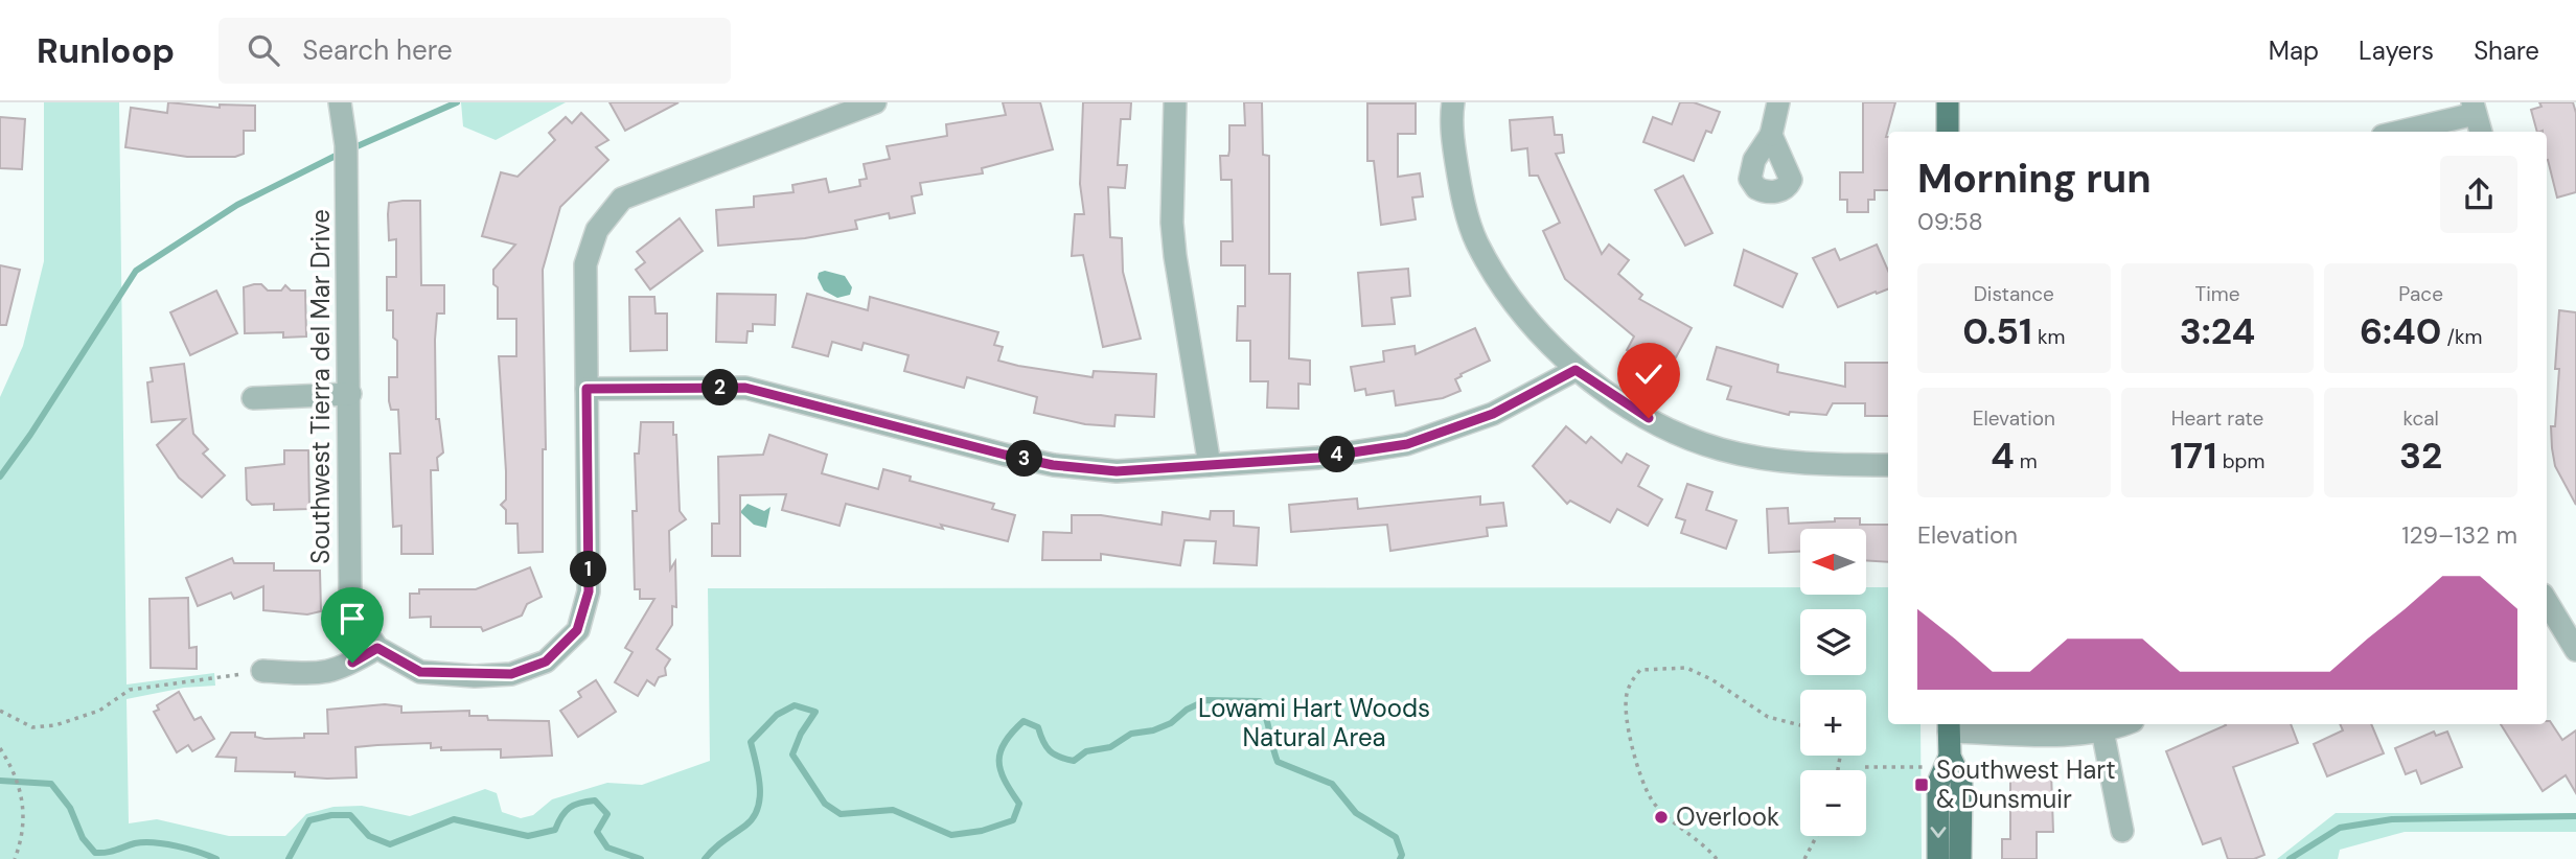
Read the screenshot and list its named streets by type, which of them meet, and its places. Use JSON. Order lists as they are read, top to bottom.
{
  "streets": {
    "street": ["Southwest Tierra del Mar Drive"]
  },
  "parks": ["Lowami Hart Woods Natural Area"],
  "places": {
    "transit": ["Southwest Hart & Dunsmuir"],
    "other": ["Overlook"]
  },
  "north": "left",
  "page": {
    "header": "Runloop",
    "search": "Search here",
    "nav": ["Map", "Layers", "Share"],
    "heading": ["Morning run", "09:58"],
    "stats": [
      ["Distance", "0.51 km"],
      ["Time", "3:24"],
      ["Pace", "6:40 /km"],
      ["Elevation", "4 m"],
      ["Heart rate", "171 bpm"],
      ["kcal", "32"]
    ],
    "pins": [
      "2",
      "4",
      "3",
      "1"
    ],
    "chart": ["Elevation", "129–132 m"],
    "map_buttons": ["+", "−"]
  }
}
